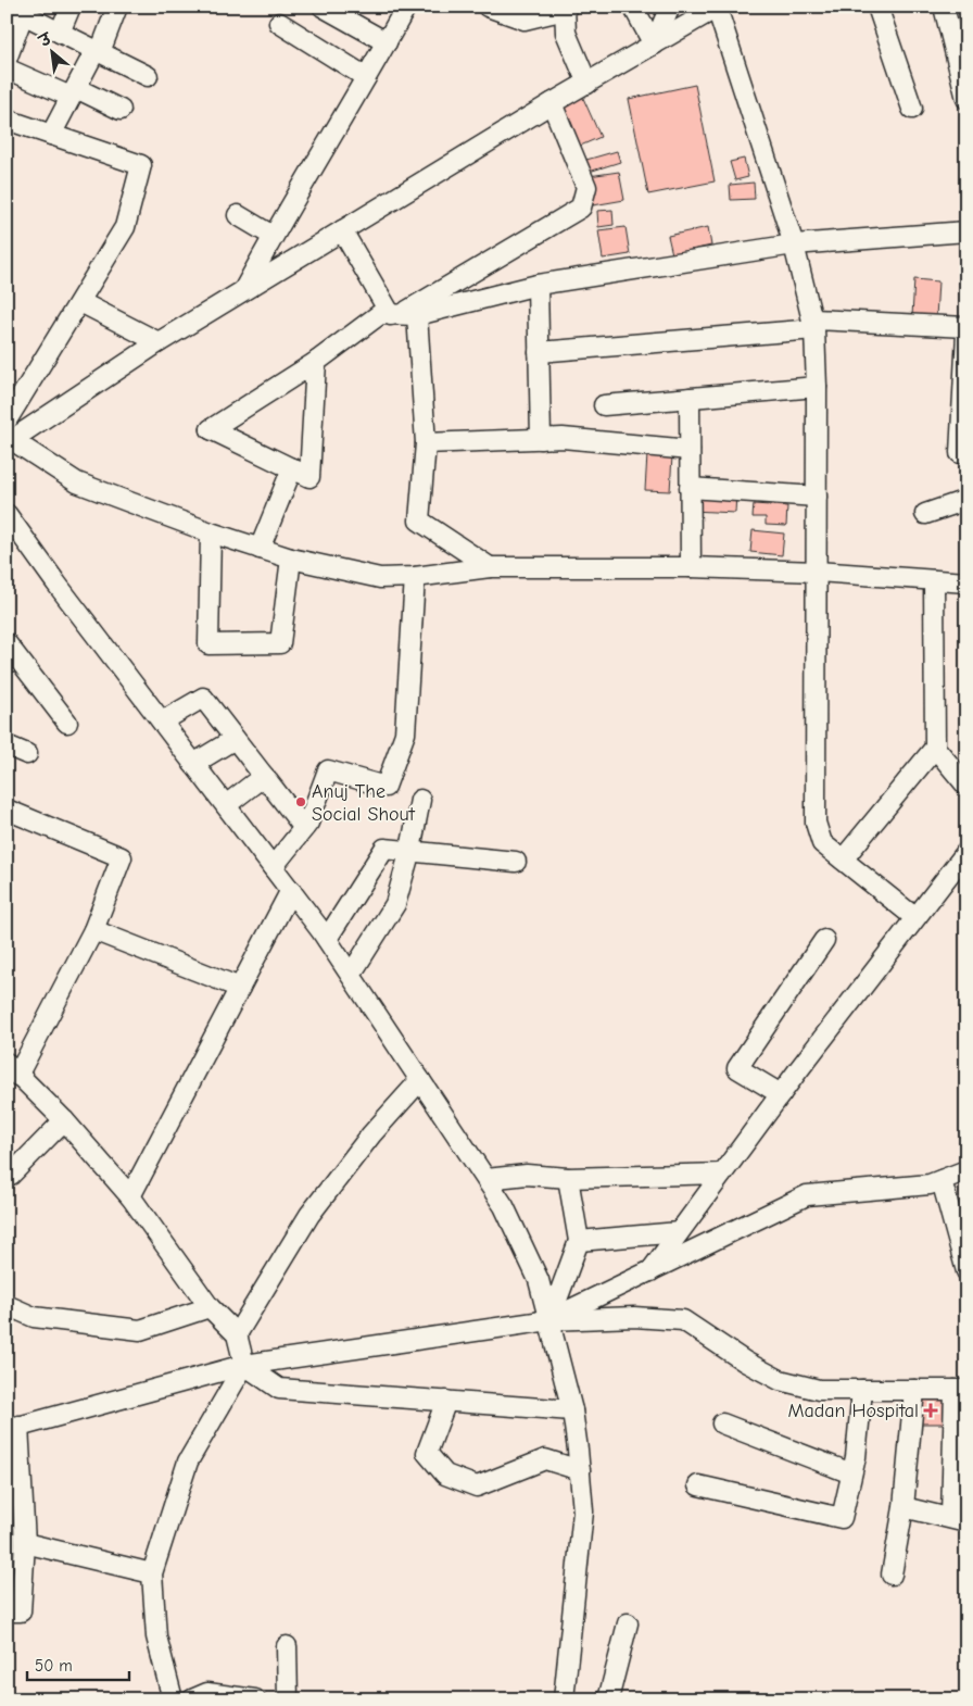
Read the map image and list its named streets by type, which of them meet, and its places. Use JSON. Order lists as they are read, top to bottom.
{
  "places": {
    "other": ["Anuj The Social Shout"],
    "health": ["Madan Hospital"]
  },
  "scale_bar": "50 m",
  "north": "top left"
}
